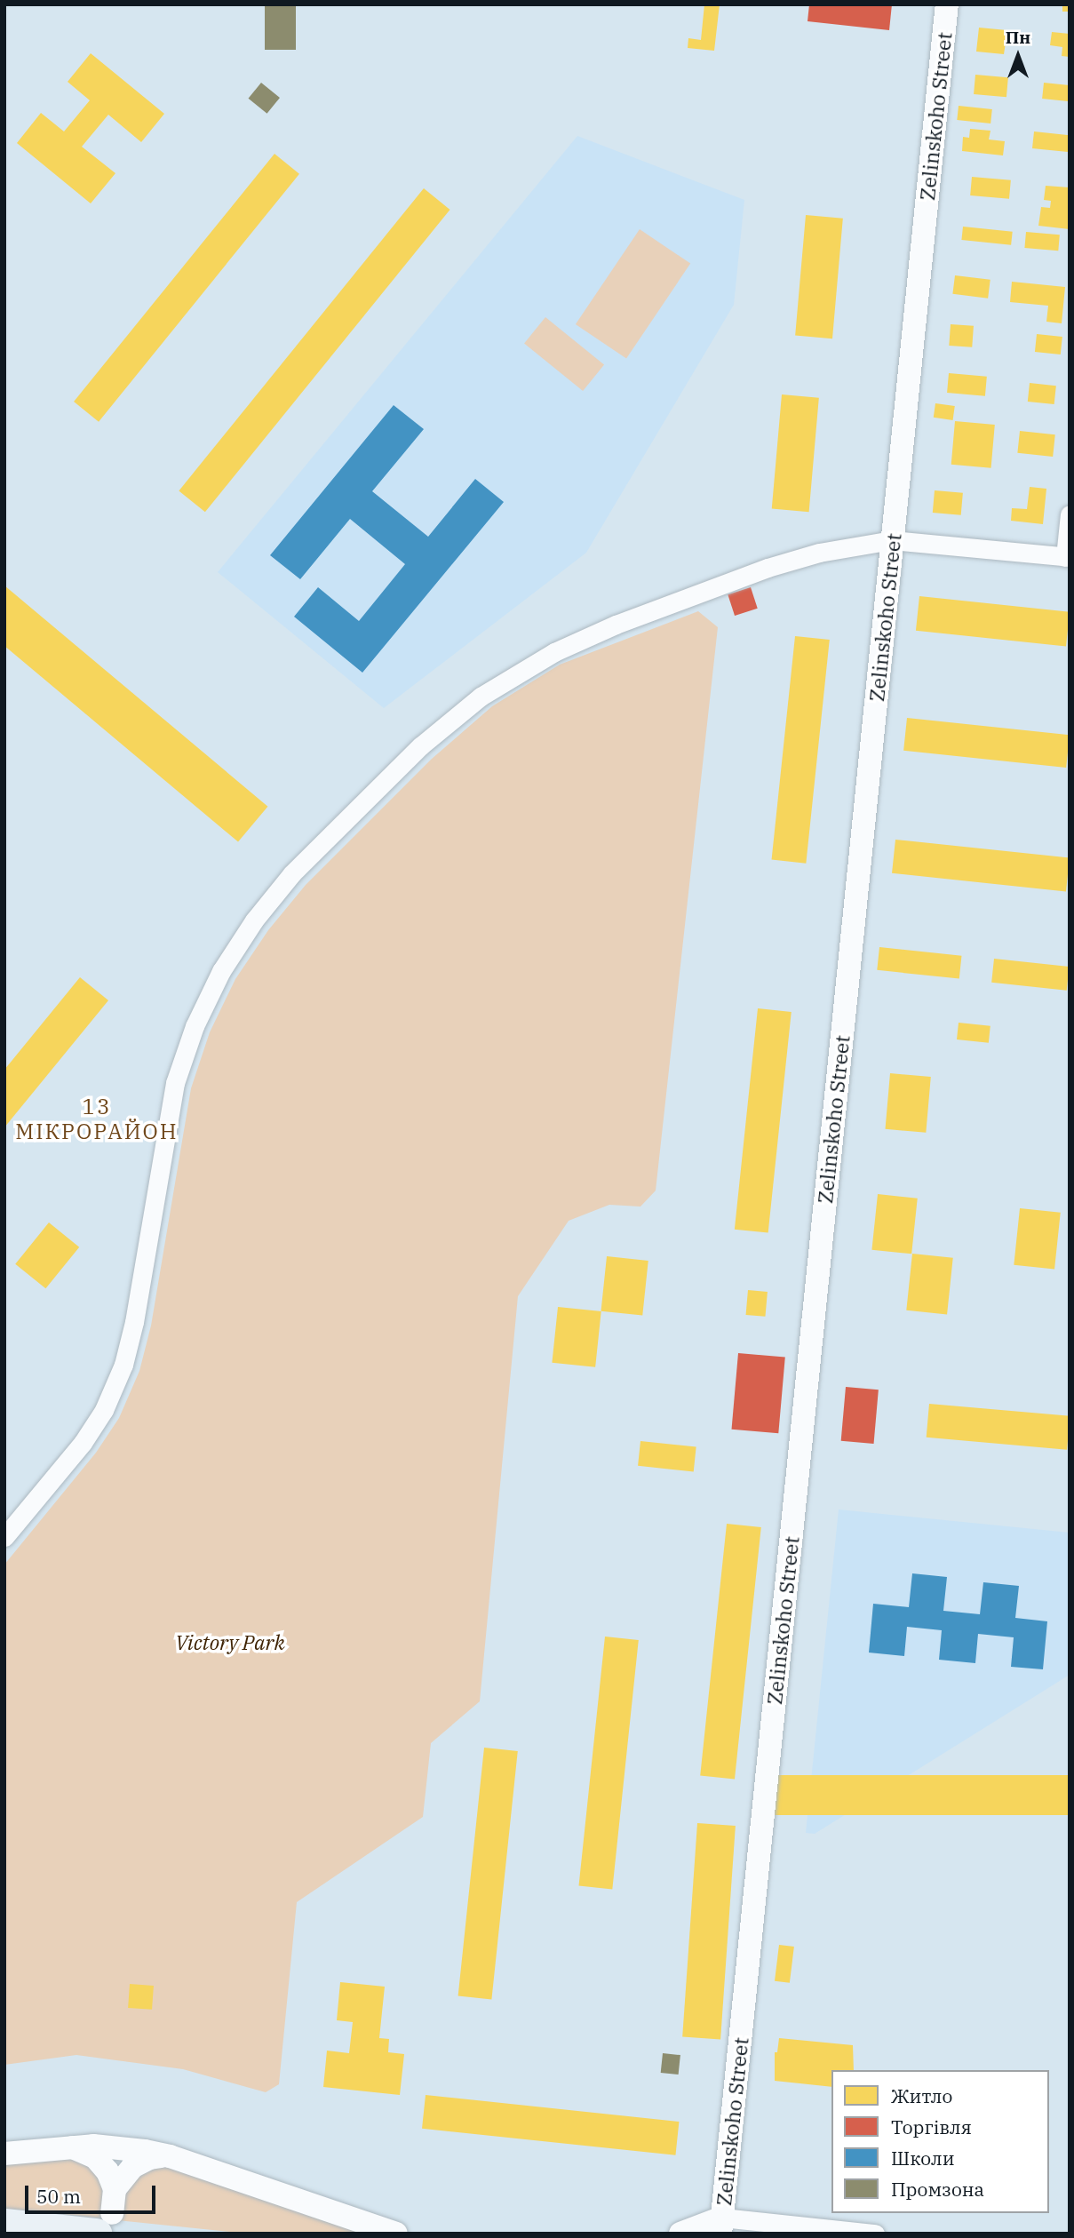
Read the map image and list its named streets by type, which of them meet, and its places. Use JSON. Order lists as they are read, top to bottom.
{
  "streets": {
    "street": ["Zelinskoho Street"]
  },
  "districts": ["13 МІКРОРАЙОН"],
  "parks": ["Victory Park"],
  "legend": [
    "Житло",
    "Торгівля",
    "Школи",
    "Промзона"
  ],
  "scale_bar": "50 m",
  "north": "top"
}
